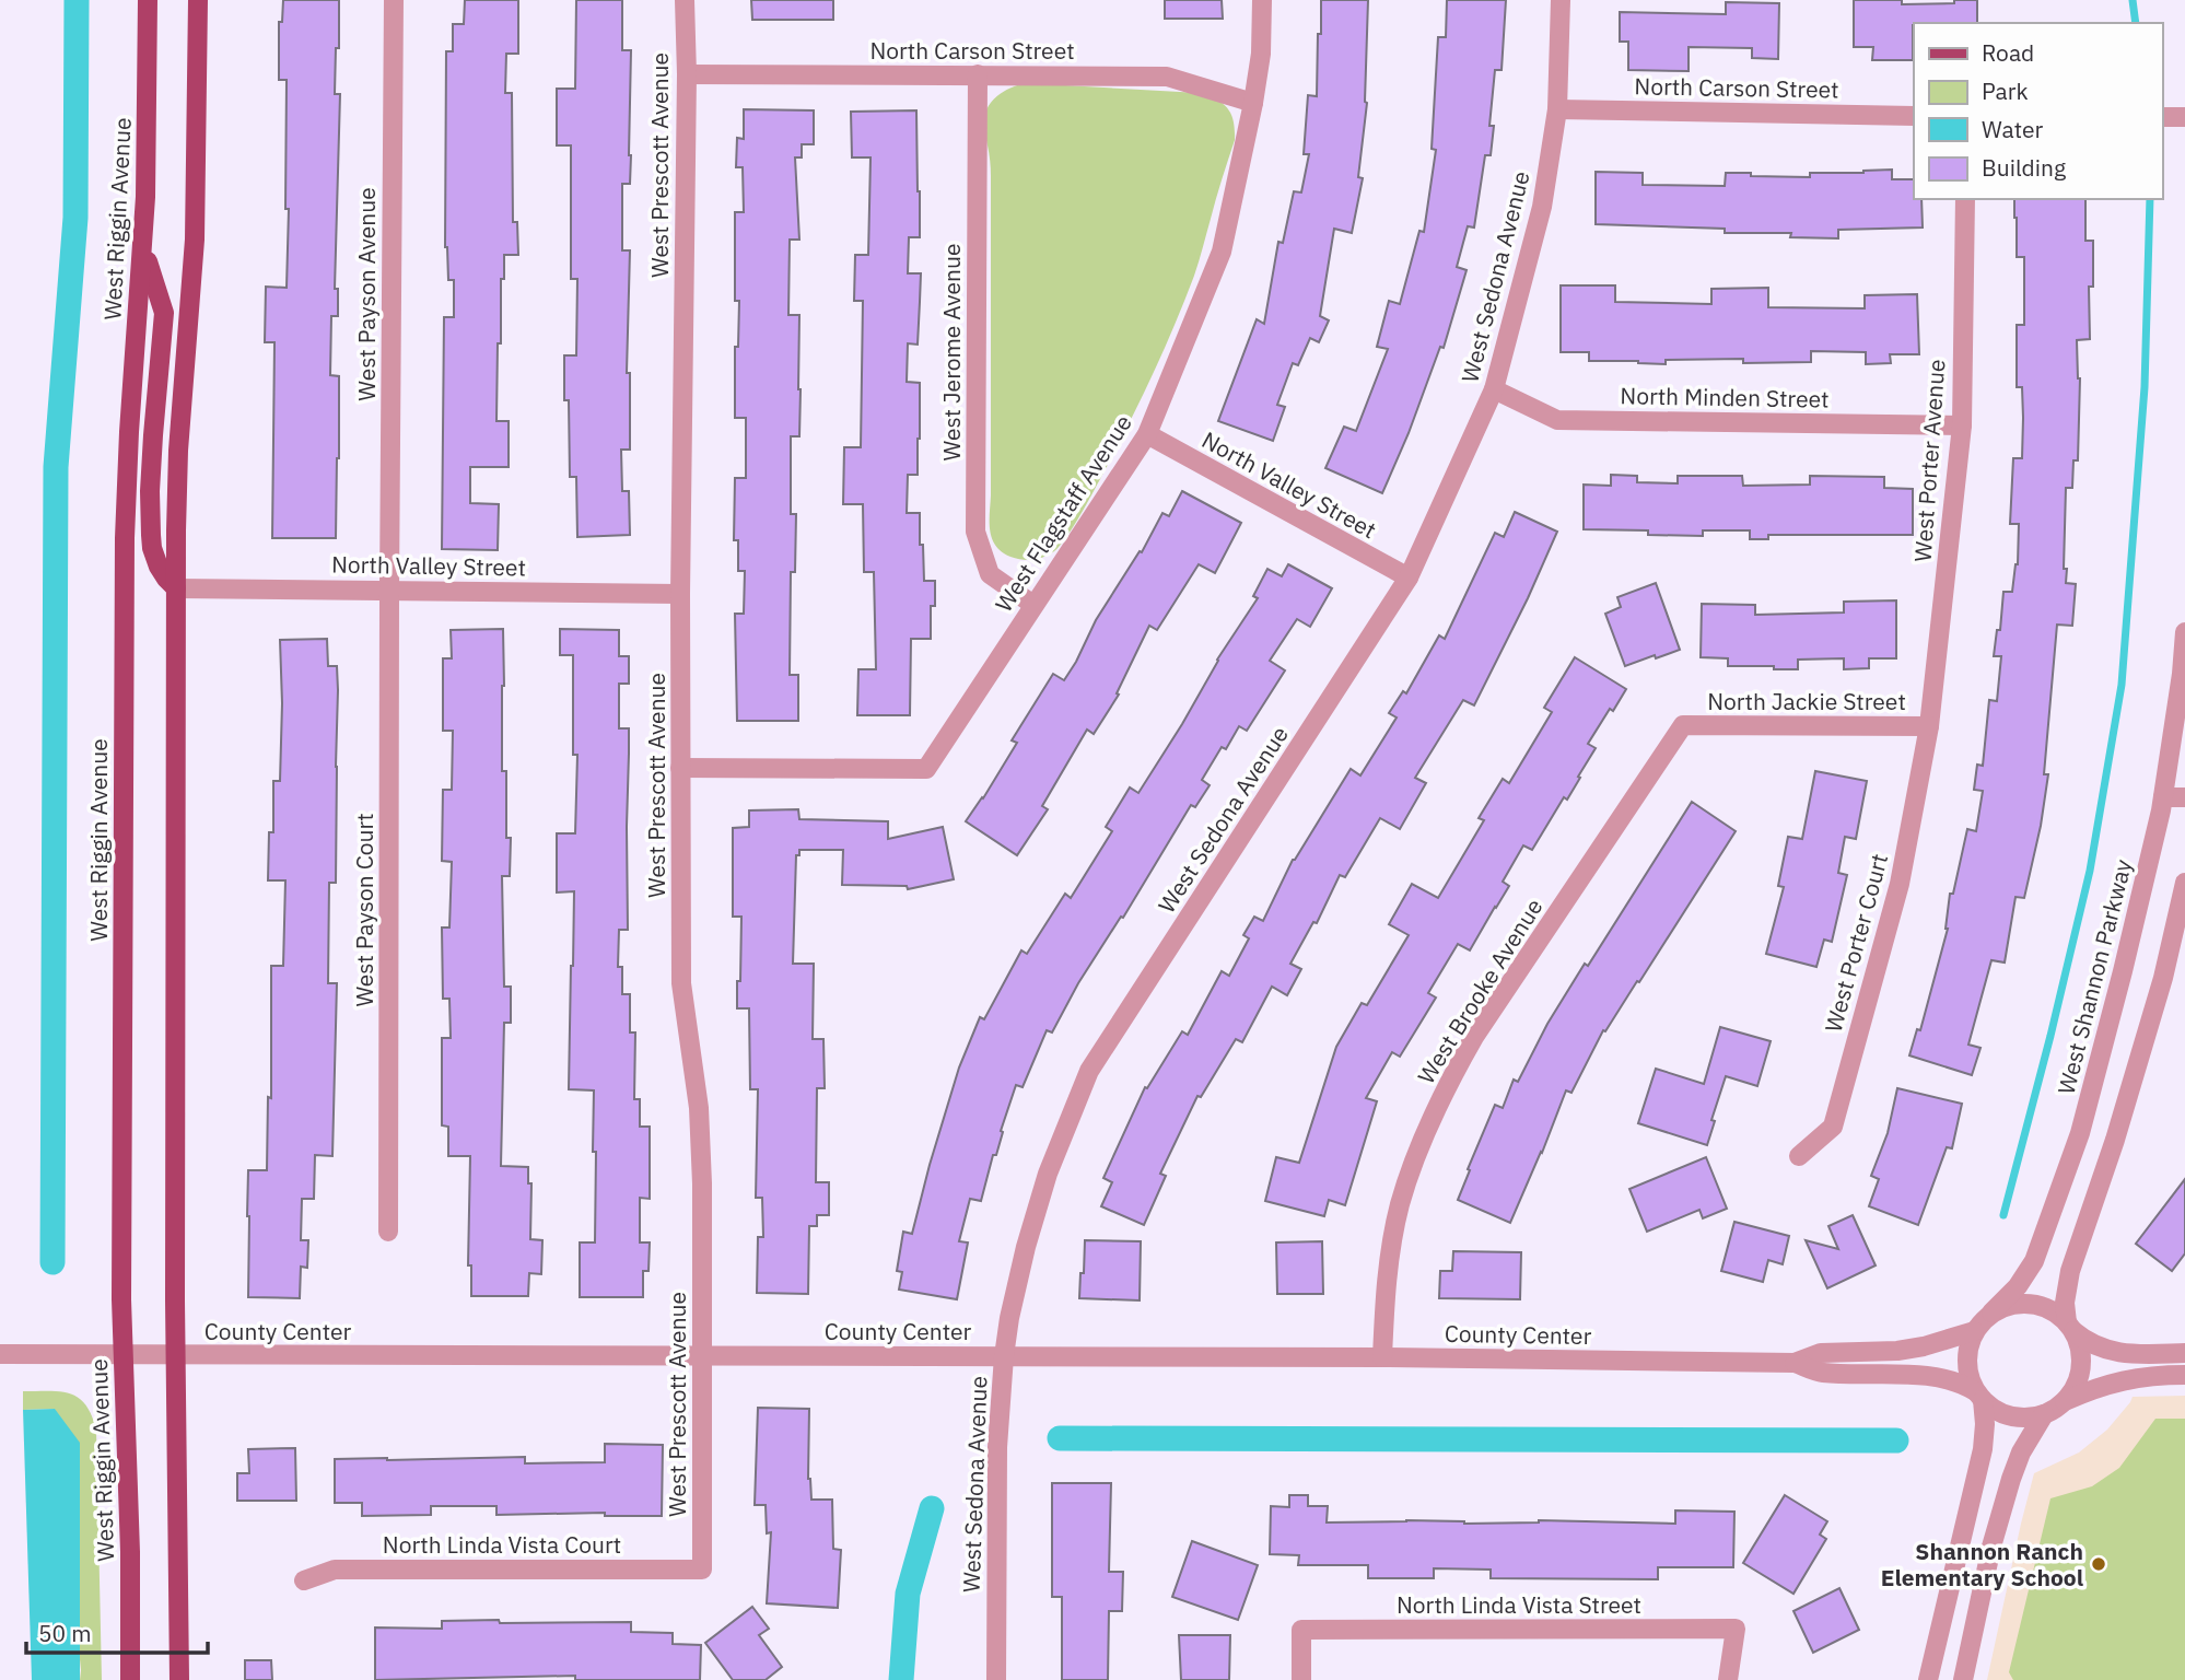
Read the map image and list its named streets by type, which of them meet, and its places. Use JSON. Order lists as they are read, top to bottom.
{
  "streets": {
    "main road": ["West Riggin Avenue"],
    "street": [
      "North Carson Street",
      "West Prescott Avenue",
      "West Sedona Avenue",
      "West Payson Avenue",
      "West Jerome Avenue",
      "North Minden Street",
      "West Porter Avenue",
      "North Valley Street",
      "West Flagstaff Avenue",
      "North Jackie Street",
      "West Payson Court",
      "West Porter Court",
      "West Shannon Parkway",
      "West Brooke Avenue",
      "County Center",
      "North Linda Vista Court",
      "North Linda Vista Street"
    ]
  },
  "crossings": [
    ["North Carson Street", "West Prescott Avenue"],
    ["North Carson Street", "West Sedona Avenue"],
    ["North Carson Street", "West Jerome Avenue"],
    ["North Carson Street", "West Flagstaff Avenue"],
    ["West Prescott Avenue", "North Valley Street"],
    ["West Prescott Avenue", "West Flagstaff Avenue"],
    ["West Prescott Avenue", "County Center"],
    ["West Prescott Avenue", "North Linda Vista Court"],
    ["West Riggin Avenue", "County Center"],
    ["West Sedona Avenue", "North Minden Street"],
    ["West Sedona Avenue", "North Valley Street"],
    ["West Sedona Avenue", "County Center"],
    ["West Payson Avenue", "North Valley Street"],
    ["West Payson Avenue", "West Payson Court"],
    ["West Jerome Avenue", "West Flagstaff Avenue"],
    ["North Minden Street", "West Porter Avenue"],
    ["West Porter Avenue", "North Jackie Street"],
    ["West Porter Avenue", "West Porter Court"],
    ["North Valley Street", "West Flagstaff Avenue"],
    ["North Valley Street", "West Payson Court"],
    ["North Jackie Street", "West Porter Court"],
    ["North Jackie Street", "West Brooke Avenue"],
    ["West Shannon Parkway", "County Center"],
    ["West Brooke Avenue", "County Center"]
  ],
  "places": ["Shannon Ranch Elementary School"],
  "legend": [
    "Road",
    "Park",
    "Water",
    "Building"
  ],
  "scale_bar": "50 m"
}
